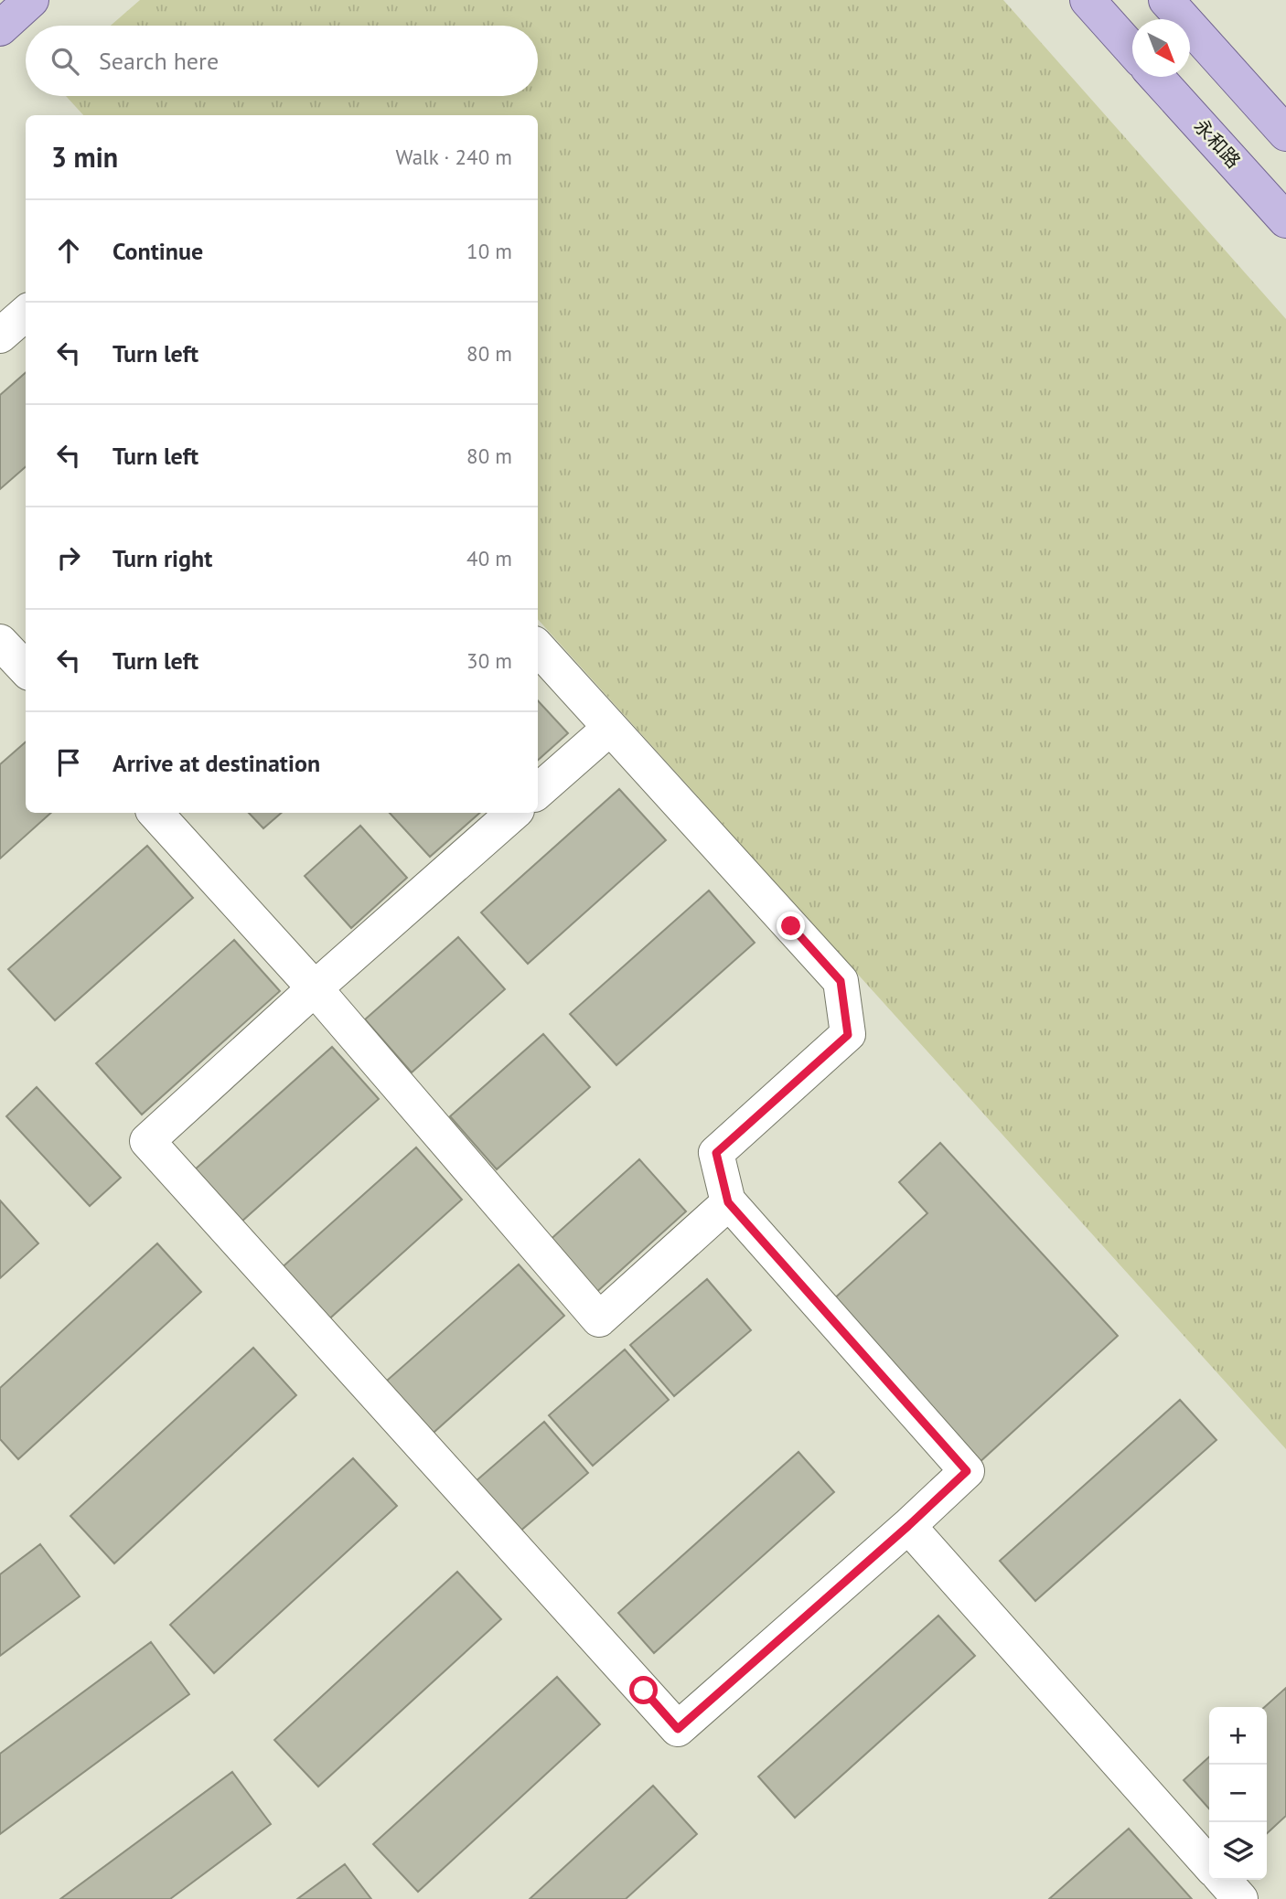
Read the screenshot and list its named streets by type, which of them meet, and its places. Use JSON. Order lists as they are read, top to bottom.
{
  "streets": {
    "main road": ["永和路"]
  },
  "north": "bottom right",
  "page": {
    "search": "Search here",
    "heading": ["3 min", "Walk · 240 m"],
    "list": [
      ["Continue", "10 m"],
      ["Turn left", "80 m"],
      ["Turn left", "80 m"],
      ["Turn right", "40 m"],
      ["Turn left", "30 m"],
      "Arrive at destination"
    ],
    "map_buttons": ["+", "−"]
  }
}
